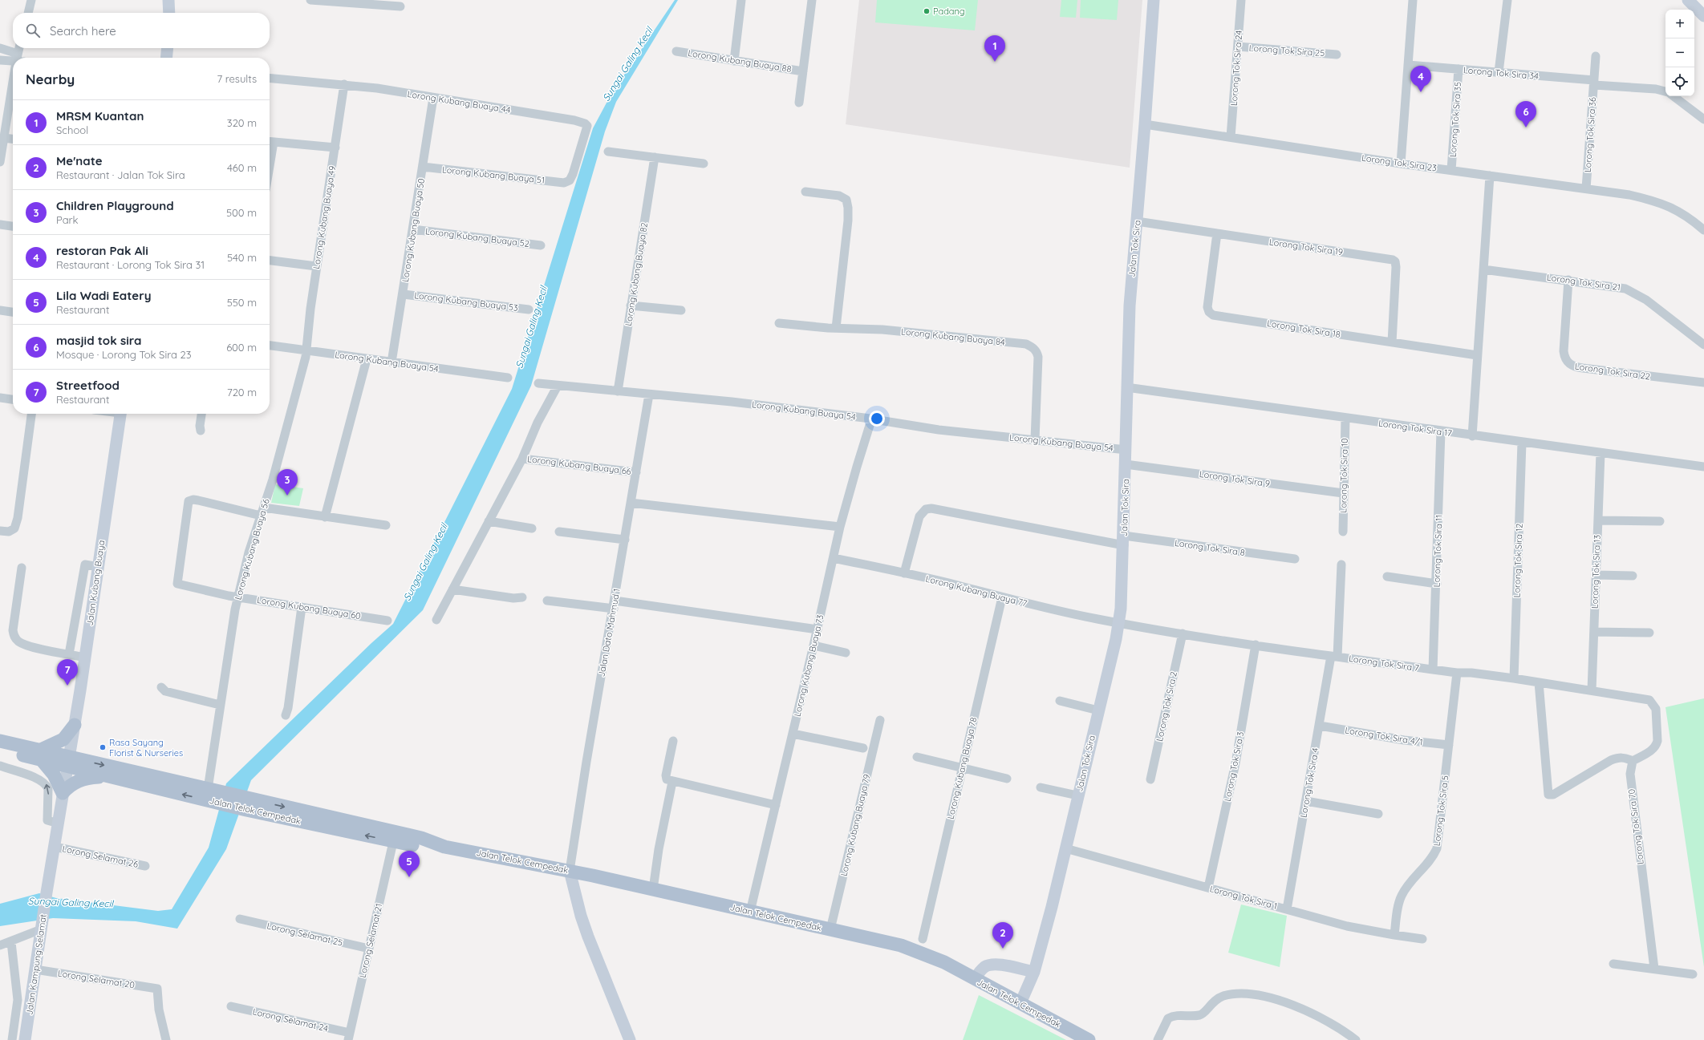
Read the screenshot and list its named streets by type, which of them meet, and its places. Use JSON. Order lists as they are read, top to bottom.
{
  "streets": {
    "main road": ["Jalan Telok Cempedak"],
    "street": [
      "Lorong Tok Sira 25",
      "Lorong Kubang Buaya 88",
      "Lorong Tok Sira 24",
      "Lorong Tok Sira 34",
      "Lorong Kubang Buaya 44",
      "Lorong Tok Sira 35",
      "Lorong Tok Sira 36",
      "Lorong Tok Sira 23",
      "Lorong Kubang Buaya 51",
      "Lorong Kubang Buaya 49",
      "Lorong Kubang Buaya 50",
      "Lorong Kubang Buaya 52",
      "Lorong Tok Sira 19",
      "Jalan Tok Sira",
      "Lorong Kubang Buaya 82",
      "Lorong Tok Sira 21",
      "Lorong Kubang Buaya 53",
      "Lorong Tok Sira 18",
      "Lorong Kubang Buaya 84",
      "Lorong Kubang Buaya 54",
      "Lorong Tok Sira 22",
      "Lorong Tok Sira 17",
      "Lorong Kubang Buaya 66",
      "Lorong Tok Sira 10",
      "Lorong Tok Sira 9",
      "Lorong Tok Sira 8",
      "Lorong Kubang Buaya 56",
      "Lorong Tok Sira 11",
      "Lorong Tok Sira 12",
      "Lorong Tok Sira 13",
      "Jalan Kubang Buaya",
      "Lorong Kubang Buaya 77",
      "Lorong Kubang Buaya 60",
      "Jalan Dato Mahmud 1",
      "Lorong Tok Sira 7",
      "Lorong Kubang Buaya 73",
      "Lorong Tok Sira 2",
      "Lorong Tok Sira 4/1",
      "Lorong Tok Sira 3",
      "Lorong Kubang Buaya 78",
      "Lorong Tok Sira 4",
      "Lorong Tok Sira 5",
      "Lorong Kubang Buaya 79",
      "Lorong Tok Sira 70",
      "Lorong Selamat 26",
      "Lorong Tok Sira 1",
      "Lorong Selamat 25",
      "Lorong Selamat 21",
      "Jalan Kampung Selamat",
      "Lorong Selamat 20",
      "Lorong Selamat 24"
    ]
  },
  "crossings": [
    ["Lorong Tok Sira 25", "Lorong Tok Sira 24"],
    ["Lorong Tok Sira 24", "Lorong Tok Sira 23"],
    ["Lorong Tok Sira 34", "Lorong Tok Sira 35"],
    ["Lorong Tok Sira 34", "Lorong Tok Sira 36"],
    ["Lorong Kubang Buaya 44", "Lorong Kubang Buaya 51"],
    ["Lorong Kubang Buaya 44", "Lorong Kubang Buaya 49"],
    ["Lorong Kubang Buaya 44", "Lorong Kubang Buaya 50"],
    ["Lorong Tok Sira 35", "Lorong Tok Sira 23"],
    ["Lorong Tok Sira 36", "Lorong Tok Sira 23"],
    ["Lorong Tok Sira 23", "Jalan Tok Sira"],
    ["Lorong Kubang Buaya 51", "Lorong Kubang Buaya 50"],
    ["Lorong Kubang Buaya 49", "Lorong Kubang Buaya 54"],
    ["Lorong Kubang Buaya 49", "Lorong Kubang Buaya 56"],
    ["Lorong Kubang Buaya 50", "Lorong Kubang Buaya 52"],
    ["Lorong Kubang Buaya 50", "Lorong Kubang Buaya 53"],
    ["Lorong Kubang Buaya 50", "Lorong Kubang Buaya 54"],
    ["Lorong Tok Sira 19", "Jalan Tok Sira"],
    ["Lorong Tok Sira 19", "Lorong Tok Sira 18"],
    ["Jalan Tok Sira", "Lorong Kubang Buaya 54"],
    ["Jalan Tok Sira", "Lorong Tok Sira 17"],
    ["Jalan Tok Sira", "Lorong Tok Sira 9"],
    ["Jalan Tok Sira", "Lorong Tok Sira 8"],
    ["Jalan Tok Sira", "Lorong Kubang Buaya 77"],
    ["Jalan Tok Sira", "Lorong Tok Sira 7"],
    ["Jalan Tok Sira", "Jalan Telok Cempedak"],
    ["Jalan Tok Sira", "Lorong Tok Sira 1"],
    ["Lorong Kubang Buaya 82", "Lorong Kubang Buaya 54"],
    ["Lorong Tok Sira 21", "Lorong Tok Sira 22"],
    ["Lorong Kubang Buaya 84", "Lorong Kubang Buaya 54"],
    ["Lorong Kubang Buaya 54", "Lorong Kubang Buaya 56"],
    ["Lorong Kubang Buaya 54", "Jalan Dato Mahmud 1"],
    ["Lorong Kubang Buaya 54", "Lorong Kubang Buaya 73"],
    ["Lorong Tok Sira 17", "Lorong Tok Sira 10"],
    ["Lorong Tok Sira 17", "Lorong Tok Sira 11"],
    ["Lorong Tok Sira 17", "Lorong Tok Sira 12"],
    ["Lorong Tok Sira 17", "Lorong Tok Sira 13"],
    ["Lorong Kubang Buaya 66", "Jalan Dato Mahmud 1"],
    ["Lorong Tok Sira 10", "Lorong Tok Sira 9"],
    ["Lorong Tok Sira 8", "Lorong Kubang Buaya 77"],
    ["Lorong Kubang Buaya 56", "Lorong Kubang Buaya 60"],
    ["Lorong Kubang Buaya 56", "Jalan Telok Cempedak"],
    ["Lorong Tok Sira 11", "Lorong Tok Sira 7"],
    ["Lorong Tok Sira 12", "Lorong Tok Sira 7"],
    ["Lorong Tok Sira 13", "Lorong Tok Sira 7"],
    ["Jalan Kubang Buaya", "Jalan Telok Cempedak"],
    ["Jalan Kubang Buaya", "Jalan Kampung Selamat"],
    ["Lorong Kubang Buaya 77", "Lorong Tok Sira 7"],
    ["Lorong Kubang Buaya 77", "Lorong Kubang Buaya 73"],
    ["Lorong Kubang Buaya 77", "Lorong Kubang Buaya 78"],
    ["Jalan Dato Mahmud 1", "Jalan Telok Cempedak"],
    ["Lorong Tok Sira 7", "Lorong Tok Sira 2"],
    ["Lorong Tok Sira 7", "Lorong Tok Sira 3"],
    ["Lorong Tok Sira 7", "Lorong Tok Sira 4"],
    ["Lorong Tok Sira 7", "Lorong Tok Sira 5"],
    ["Lorong Tok Sira 7", "Lorong Tok Sira 70"],
    ["Lorong Kubang Buaya 73", "Jalan Telok Cempedak"],
    ["Lorong Tok Sira 4/1", "Lorong Tok Sira 4"],
    ["Lorong Tok Sira 4/1", "Lorong Tok Sira 5"],
    ["Lorong Tok Sira 3", "Lorong Tok Sira 1"],
    ["Lorong Tok Sira 4", "Lorong Tok Sira 1"],
    ["Jalan Telok Cempedak", "Lorong Kubang Buaya 79"],
    ["Jalan Telok Cempedak", "Lorong Selamat 21"],
    ["Jalan Telok Cempedak", "Jalan Kampung Selamat"],
    ["Lorong Tok Sira 5", "Lorong Tok Sira 1"],
    ["Lorong Selamat 26", "Jalan Kampung Selamat"],
    ["Lorong Selamat 25", "Lorong Selamat 21"],
    ["Lorong Selamat 21", "Lorong Selamat 24"],
    ["Jalan Kampung Selamat", "Lorong Selamat 20"]
  ],
  "water": ["Sungai Galing Kecil"],
  "places": ["Padang", "Rasa Sayang Florist & Nurseries"],
  "page": {
    "map_buttons": ["+", "−"],
    "search": "Search here",
    "pins": [
      "1",
      "4",
      "6",
      "3",
      "7",
      "5",
      "2"
    ],
    "heading": ["Nearby", "7 results"],
    "list": [
      {
        "mark": "1",
        "name": "MRSM Kuantan",
        "note": "School",
        "value": "320 m"
      },
      {
        "mark": "2",
        "name": "Me'nate",
        "note": "Restaurant · Jalan Tok Sira",
        "value": "460 m"
      },
      {
        "mark": "3",
        "name": "Children Playground",
        "note": "Park",
        "value": "500 m"
      },
      {
        "mark": "4",
        "name": "restoran Pak Ali",
        "note": "Restaurant · Lorong Tok Sira 31",
        "value": "540 m"
      },
      {
        "mark": "5",
        "name": "Lila Wadi Eatery",
        "note": "Restaurant",
        "value": "550 m"
      },
      {
        "mark": "6",
        "name": "masjid tok sira",
        "note": "Mosque · Lorong Tok Sira 23",
        "value": "600 m"
      },
      {
        "mark": "7",
        "name": "Streetfood",
        "note": "Restaurant",
        "value": "720 m"
      }
    ]
  }
}
